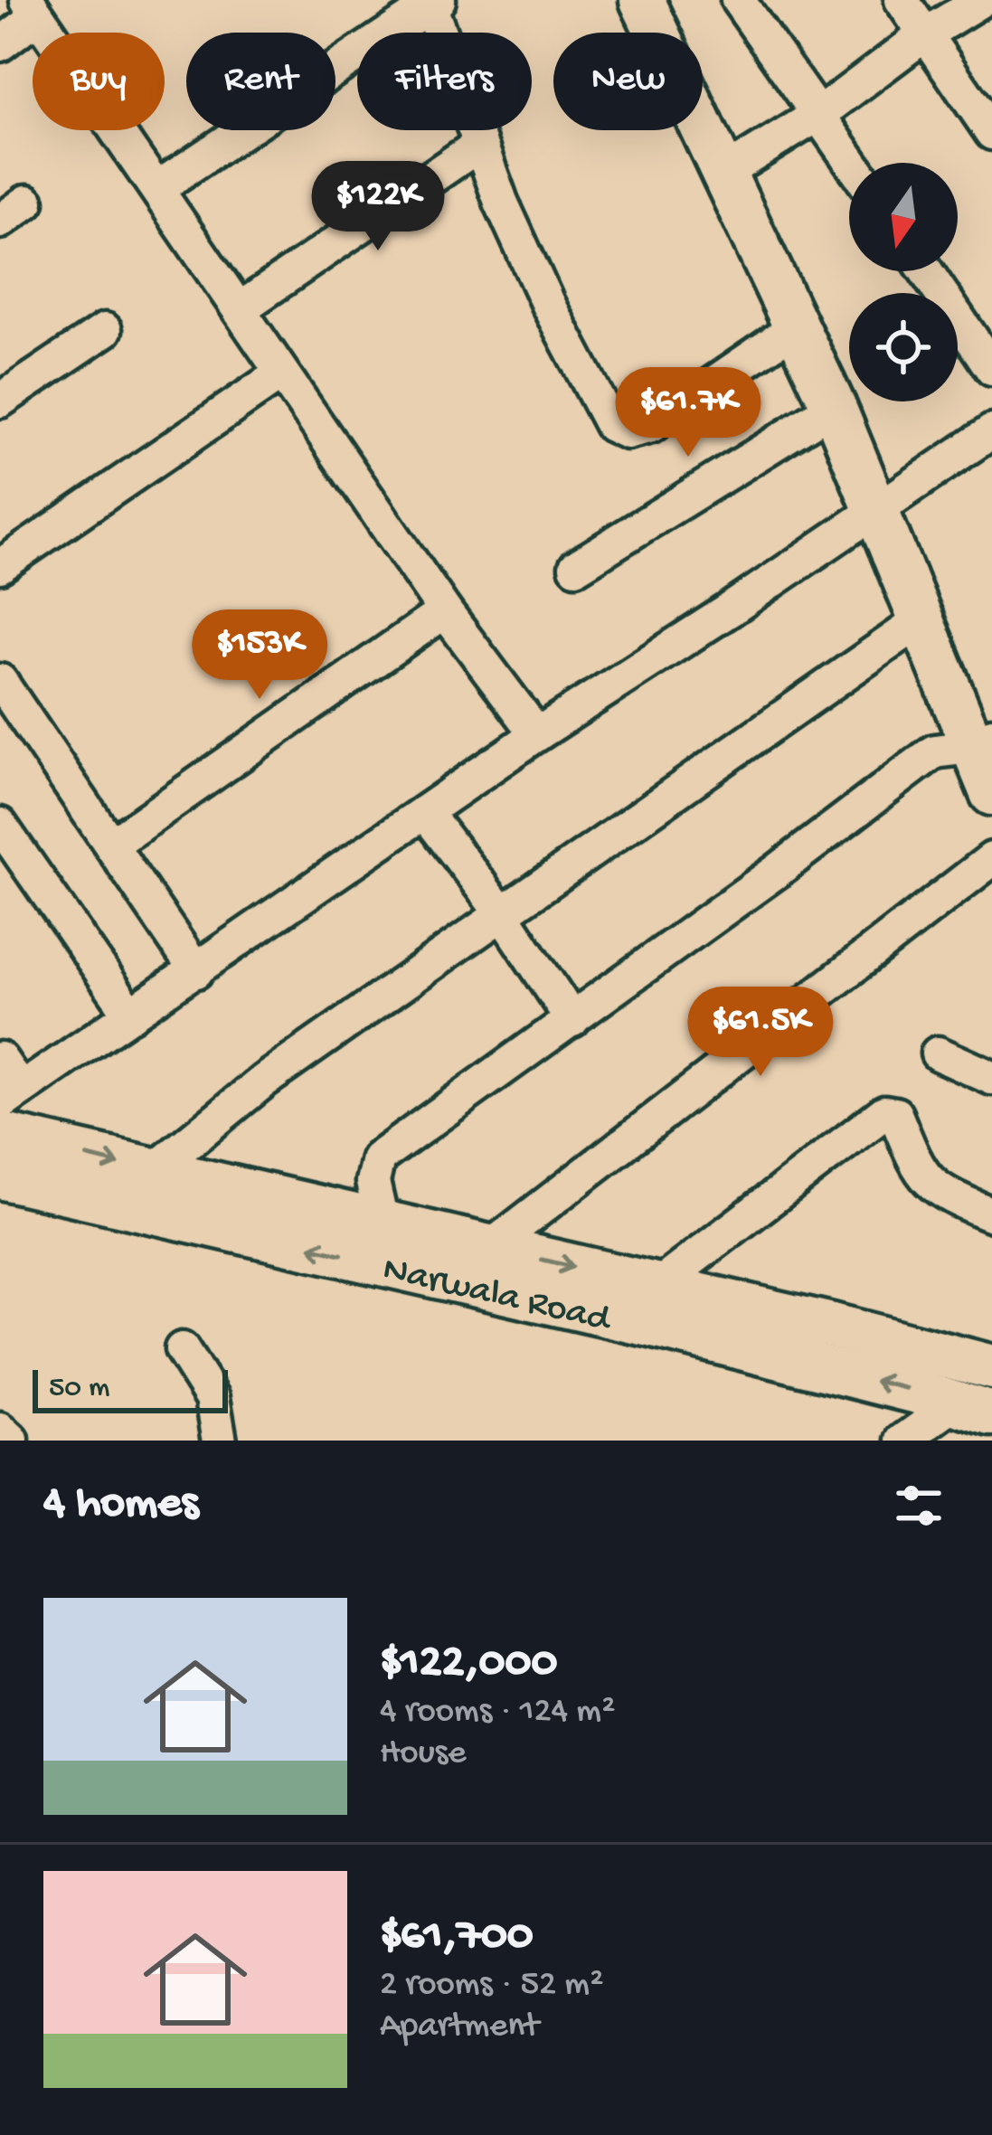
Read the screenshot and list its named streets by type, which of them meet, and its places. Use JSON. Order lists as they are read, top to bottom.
{
  "streets": {
    "main road": ["Narwala Road"]
  },
  "scale_bar": "50 m",
  "north": "bottom",
  "page": {
    "chip": [
      "Buy",
      "Rent",
      "Filters",
      "New"
    ],
    "price": [
      "$122K",
      "$61.7K",
      "$153K",
      "$61.5K"
    ],
    "scale": "50 m",
    "heading": "4 homes",
    "list": [
      {
        "name": "$122,000",
        "note": "4 rooms · 124 m² · House"
      },
      {
        "name": "$61,700",
        "note": "2 rooms · 52 m² · Apartment"
      }
    ]
  }
}
